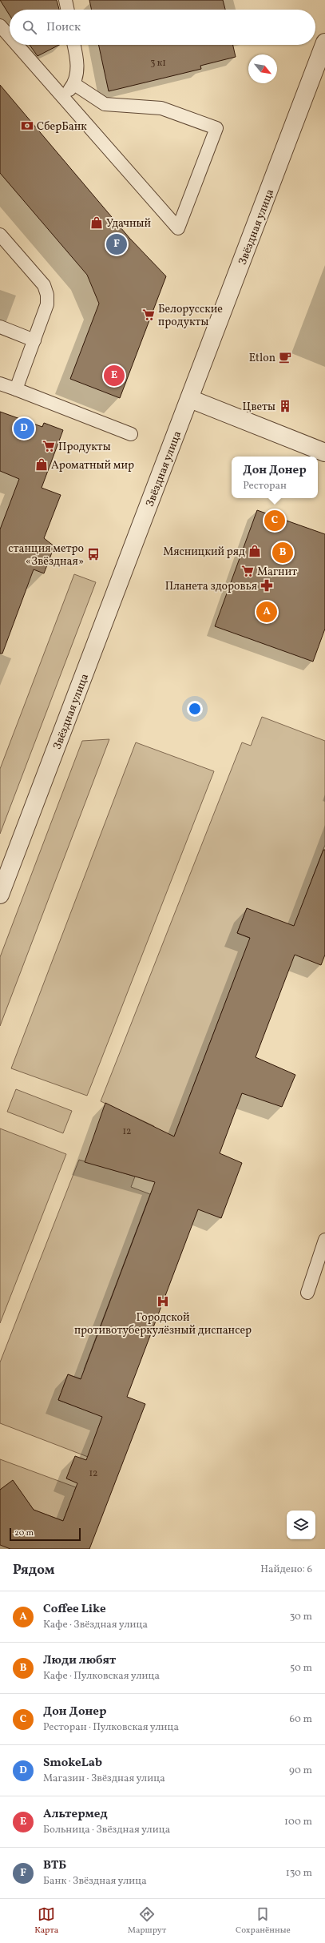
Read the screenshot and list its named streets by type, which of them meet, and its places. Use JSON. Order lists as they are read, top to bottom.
{
  "streets": {
    "street": ["Звёздная улица"]
  },
  "places": {
    "bank": ["СберБанк"],
    "shop": ["Удачный", "Ароматный мир", "Мясницкий ряд"],
    "supermarket": ["Белорусские продукты", "Продукты", "Магнит"],
    "cafe": ["Etlon"],
    "building": ["Цветы"],
    "bus stop": ["станция метро «Звёздная»"],
    "pharmacy": ["Планета здоровья"],
    "hospital": ["Городской противотуберкулёзный диспансер"]
  },
  "house_numbers": ["3 к1", "12", "12"],
  "scale_bar": "20 m",
  "north": "bottom right",
  "page": {
    "search": "Поиск",
    "pins": [
      "F",
      "E",
      "D",
      "C",
      "B",
      "A"
    ],
    "popup": ["Дон Донер", "Ресторан"],
    "scale": "20 m",
    "heading": ["Рядом", "Найдено: 6"],
    "list": [
      {
        "mark": "A",
        "name": "Coffee Like",
        "note": "Кафе · Звёздная улица",
        "value": "30 m"
      },
      {
        "mark": "B",
        "name": "Люди любят",
        "note": "Кафе · Пулковская улица",
        "value": "50 m"
      },
      {
        "mark": "C",
        "name": "Дон Донер",
        "note": "Ресторан · Пулковская улица",
        "value": "60 m"
      },
      {
        "mark": "D",
        "name": "SmokeLab",
        "note": "Магазин · Звёздная улица",
        "value": "90 m"
      },
      {
        "mark": "E",
        "name": "Альтермед",
        "note": "Больница · Звёздная улица",
        "value": "100 m"
      },
      {
        "mark": "F",
        "name": "ВТБ",
        "note": "Банк · Звёздная улица",
        "value": "130 m"
      }
    ],
    "nav": ["Карта", "Маршрут", "Сохранённые"]
  }
}
